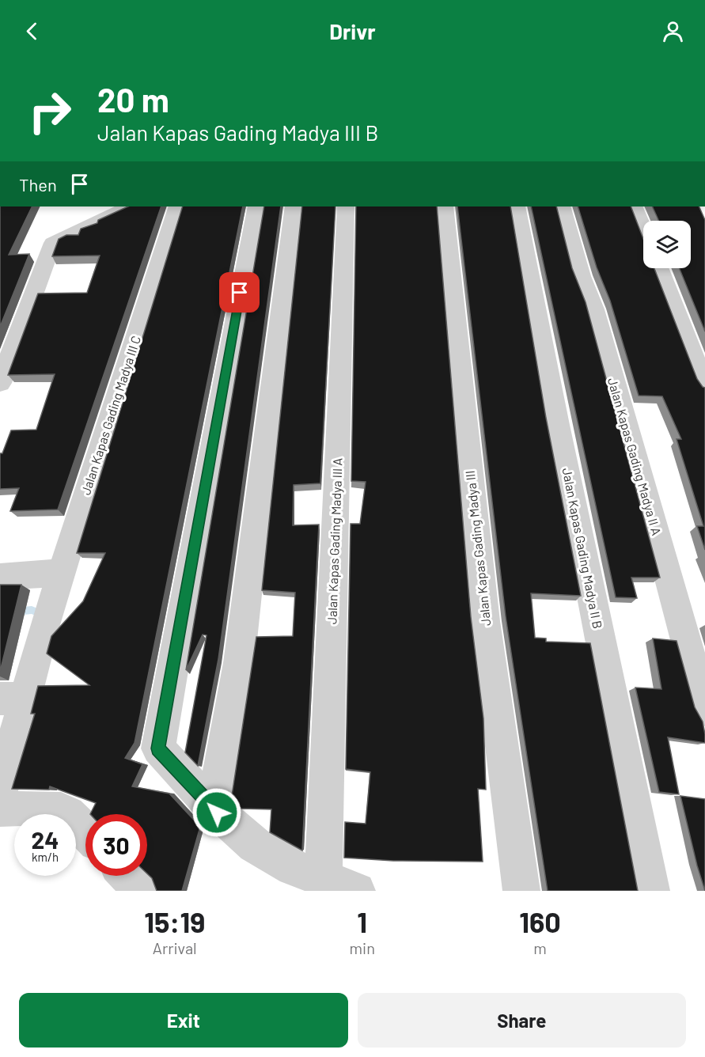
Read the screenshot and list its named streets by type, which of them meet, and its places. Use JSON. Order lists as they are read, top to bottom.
{
  "streets": {
    "street": [
      "Jalan Kapas Gading Madya III C",
      "Jalan Kapas Gading Madya II A",
      "Jalan Kapas Gading Madya III A",
      "Jalan Kapas Gading Madya III",
      "Jalan Kapas Gading Madya II B"
    ]
  },
  "page": {
    "header": "Drivr",
    "turn": ["20 m", "Jalan Kapas Gading Madya III B"],
    "then": "Then",
    "speed": "24 km/h",
    "limit": "30",
    "eta": [
      "15:19",
      "Arrival",
      "1",
      "min",
      "160",
      "m"
    ],
    "buttons": ["Exit", "Share"]
  }
}
